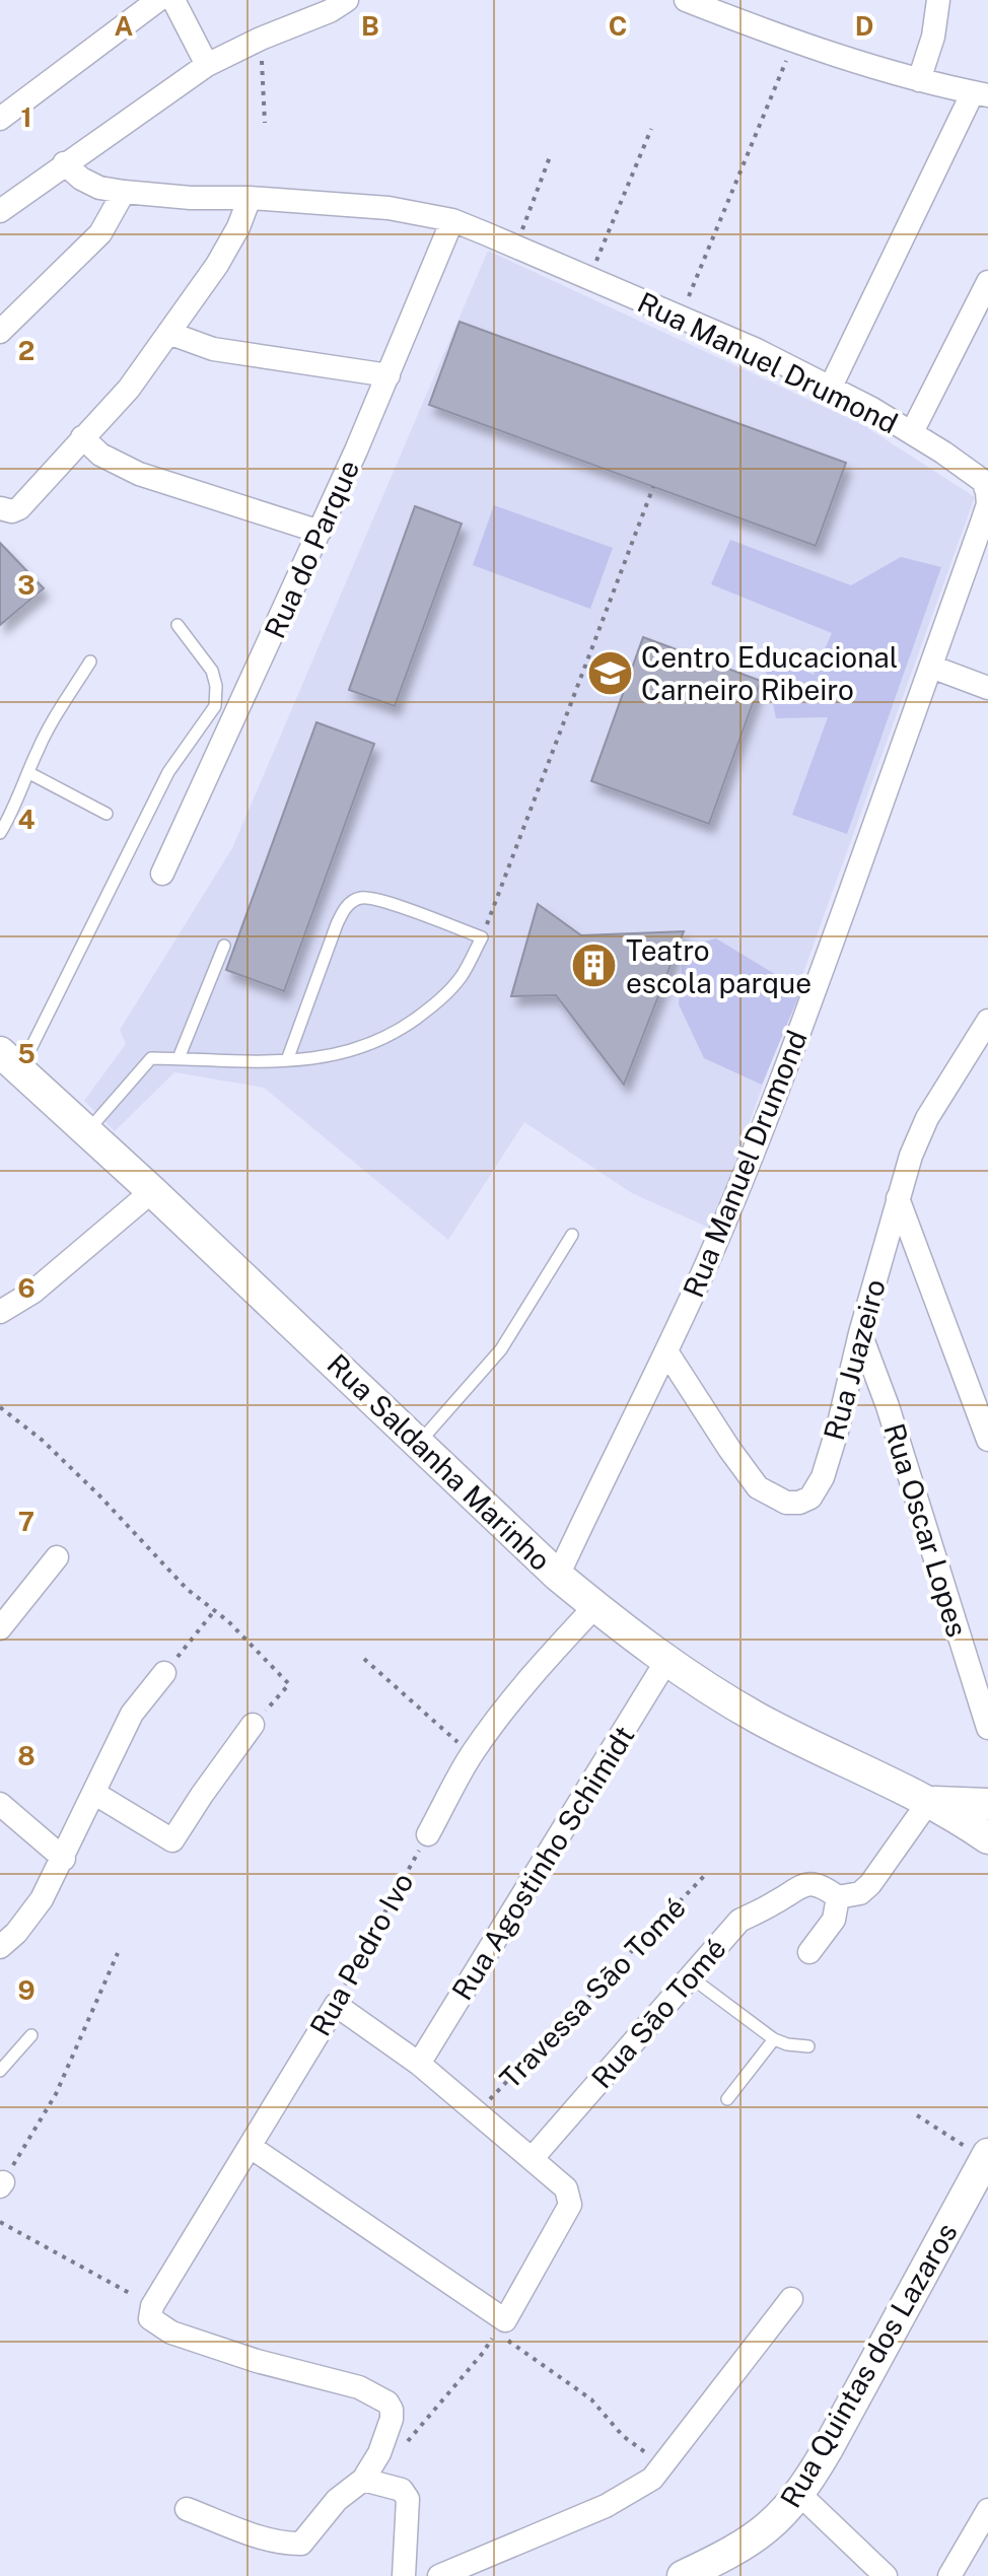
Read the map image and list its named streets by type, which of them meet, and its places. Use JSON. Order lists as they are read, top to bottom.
{
  "streets": {
    "main road": ["Rua Saldanha Marinho", "Rua Quintas dos Lazaros"],
    "street": [
      "Rua Manuel Drumond",
      "Rua do Parque",
      "Rua Juazeiro",
      "Rua Oscar Lopes",
      "Rua Agostinho Schimidt",
      "Rua Pedro Ivo",
      "Rua Sāo Tomé"
    ],
    "path": ["Travessa São Tomé"]
  },
  "crossings": [
    ["Rua Manuel Drumond", "Rua do Parque"],
    ["Rua Manuel Drumond", "Rua Juazeiro"],
    ["Rua Manuel Drumond", "Rua Saldanha Marinho"],
    ["Rua Juazeiro", "Rua Oscar Lopes"],
    ["Rua Saldanha Marinho", "Rua Agostinho Schimidt"]
  ],
  "places": {
    "school or university": ["Centro Educacional Carneiro Ribeiro"],
    "building": ["Teatro escola parque"]
  },
  "grid": {
    "columns": [
      "A",
      "B",
      "C",
      "D"
    ],
    "rows": [
      "1",
      "2",
      "3",
      "4",
      "5",
      "6",
      "7",
      "8",
      "9"
    ]
  }
}
